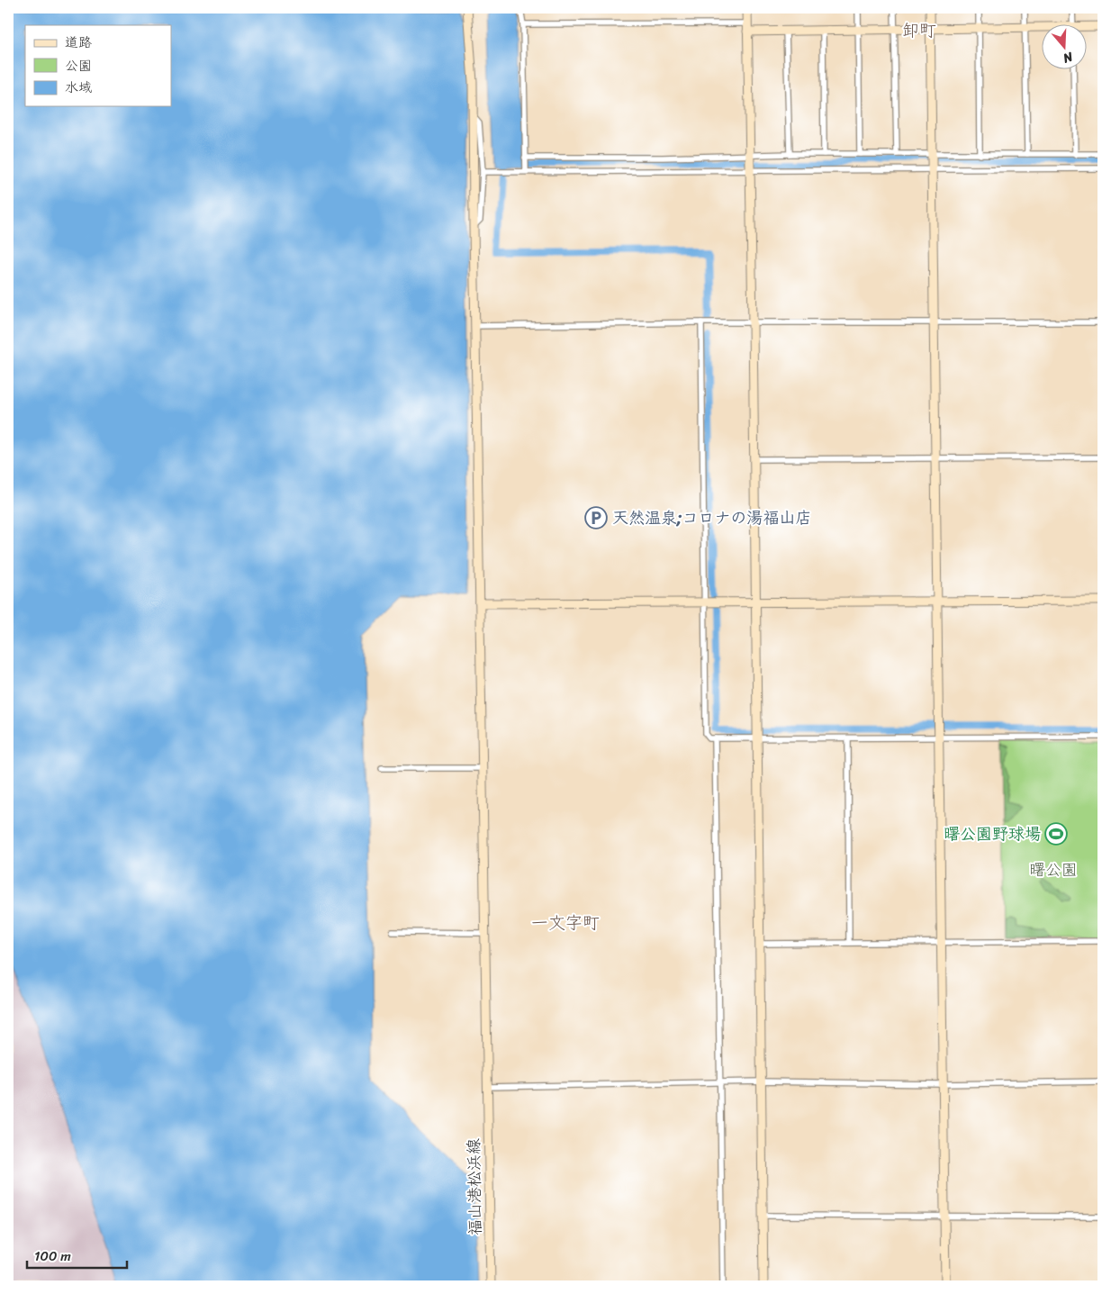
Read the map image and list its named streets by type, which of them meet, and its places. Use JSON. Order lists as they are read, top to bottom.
{
  "streets": {
    "street": ["福山港松浜線"]
  },
  "districts": ["卸町", "一文字町"],
  "parks": ["曙公園"],
  "places": {
    "parking": ["天然温泉;コロナの湯福山店"],
    "sports": ["曙公園野球場"]
  },
  "legend": ["道路", "公園", "水域"],
  "scale_bar": "100 m",
  "north": "bottom"
}
